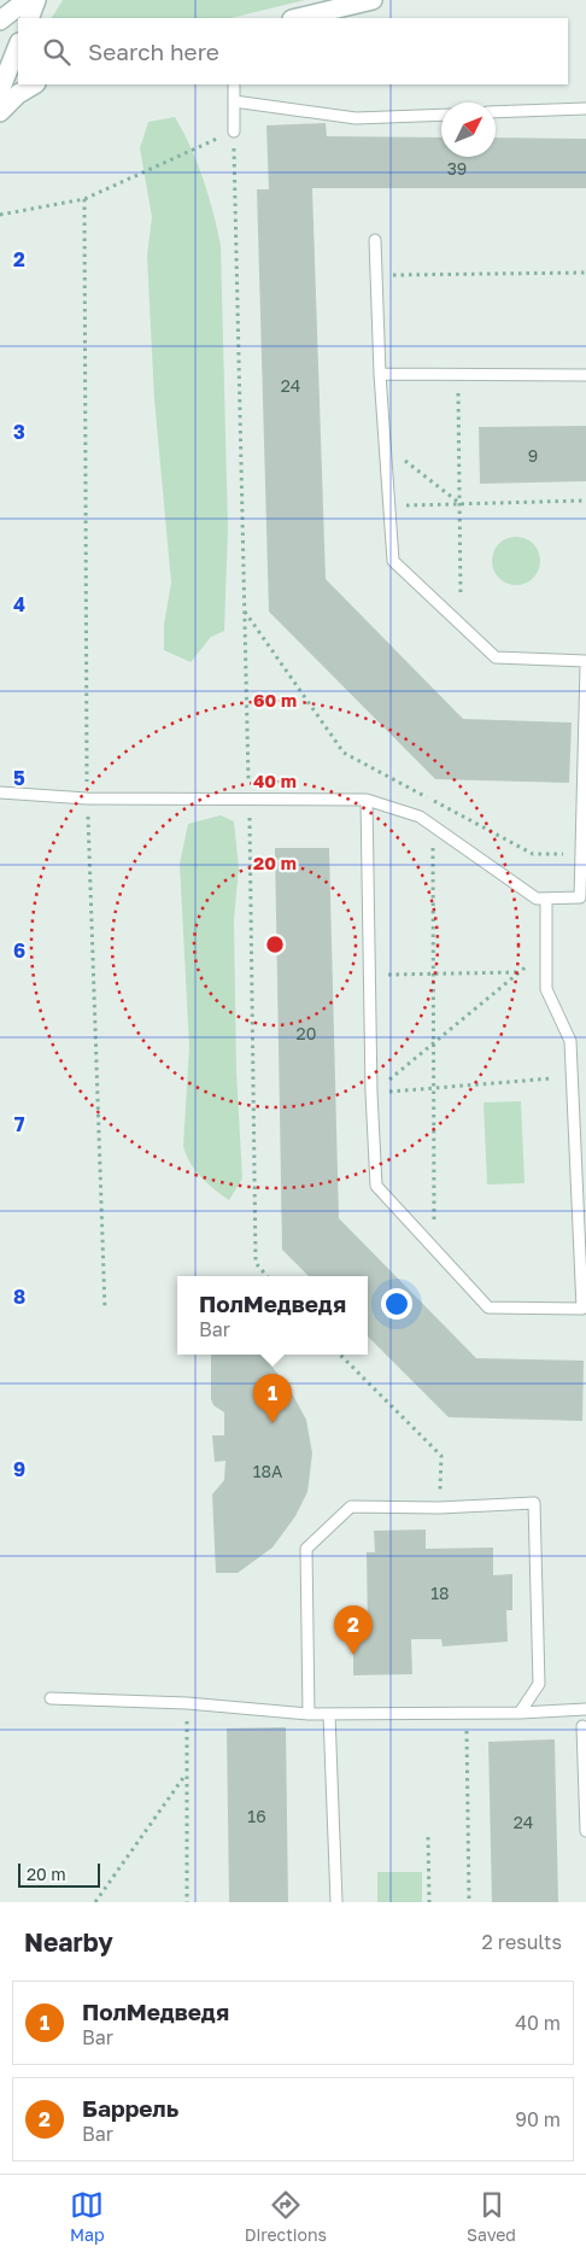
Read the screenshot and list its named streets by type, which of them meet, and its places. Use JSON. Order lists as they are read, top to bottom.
{
  "house_numbers": [
    "39",
    "24",
    "9",
    "20",
    "18А",
    "18",
    "16",
    "24"
  ],
  "scale_bar": "20 m",
  "north": "top right",
  "page": {
    "search": "Search here",
    "popup": ["ПолМедведя", "Bar"],
    "pins": ["1", "2"],
    "scale": "20 m",
    "heading": ["Nearby", "2 results"],
    "list": [
      {
        "mark": "1",
        "name": "ПолМедведя",
        "note": "Bar",
        "value": "40 m"
      },
      {
        "mark": "2",
        "name": "Баррель",
        "note": "Bar",
        "value": "90 m"
      }
    ],
    "nav": ["Map", "Directions", "Saved"]
  },
  "grid": {
    "rows": [
      "2",
      "3",
      "4",
      "5",
      "6",
      "7",
      "8",
      "9"
    ]
  },
  "rings": ["60 m", "40 m", "20 m"]
}
